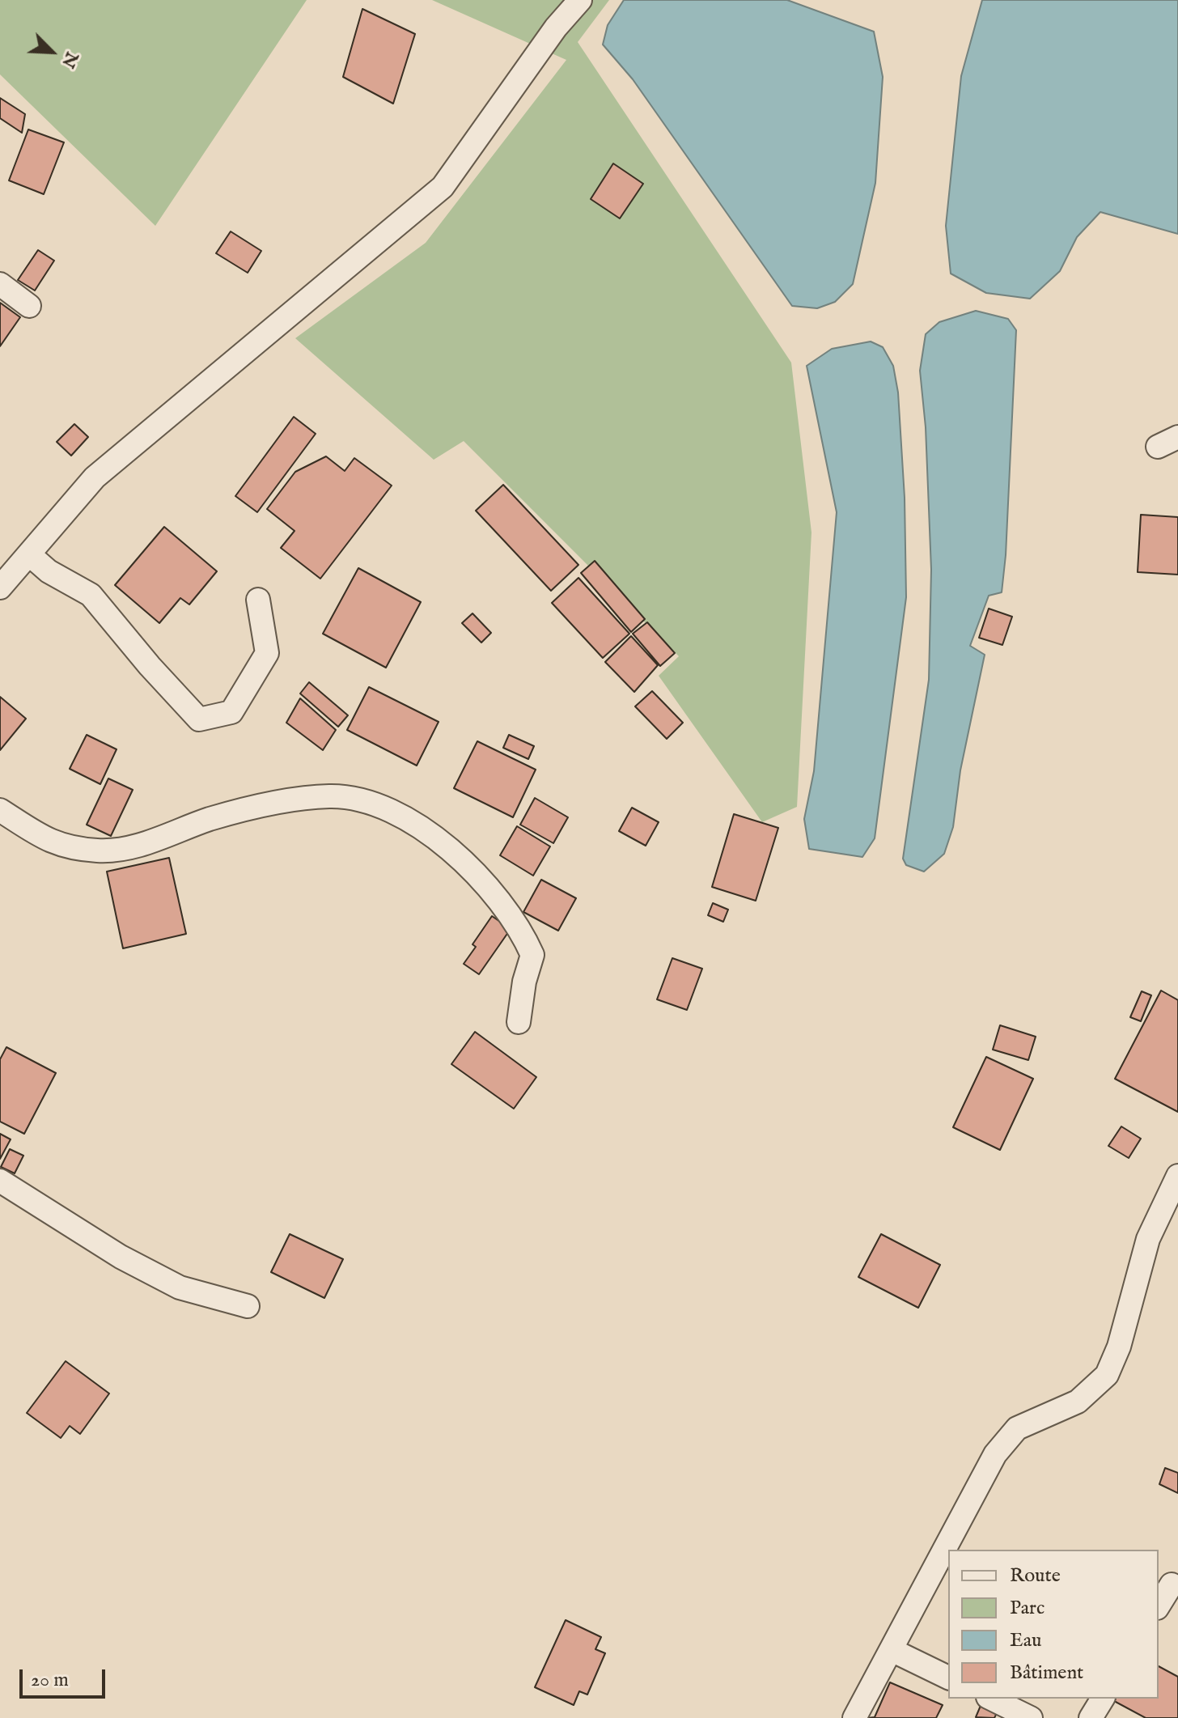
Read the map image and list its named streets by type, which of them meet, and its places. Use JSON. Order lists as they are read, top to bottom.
{
  "legend": [
    "Route",
    "Parc",
    "Eau",
    "Bâtiment"
  ],
  "scale_bar": "20 m",
  "north": "bottom right"
}
